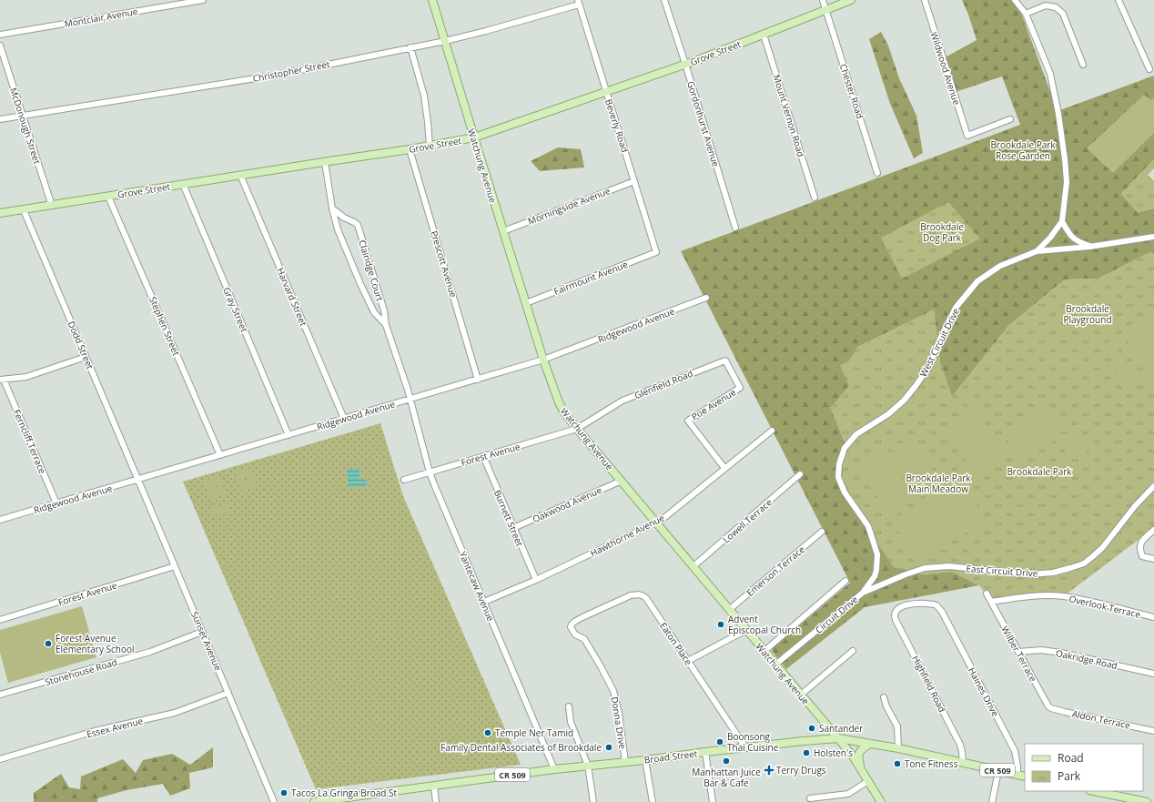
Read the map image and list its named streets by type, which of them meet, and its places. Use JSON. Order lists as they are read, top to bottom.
{
  "streets": {
    "main road": [
      "Grove Street",
      "Watchung Avenue",
      "Broad Street",
      "CR 509"
    ],
    "street": [
      "Montclair Avenue",
      "Wildwood Avenue",
      "Christopher Street",
      "Chester Road",
      "Mount Vernon Road",
      "Gordonhurst Avenue",
      "McDonough Street",
      "Beverly Road",
      "Morningside Avenue",
      "Prescott Avenue",
      "Clairidge Court",
      "Fairmount Avenue",
      "Harvard Street",
      "Gray Street",
      "Ridgewood Avenue",
      "Stephen Street",
      "West Circuit Drive",
      "Dodd Street",
      "Glenfield Road",
      "Poe Avenue",
      "Ferncliff Terrace",
      "Forest Avenue",
      "Oakwood Avenue",
      "Burnett Street",
      "Lowell Terrace",
      "Hawthorne Avenue",
      "Emerson Terrace",
      "East Circuit Drive",
      "Yantecaw Avenue",
      "Overlook Terrace",
      "Circuit Drive",
      "Sunset Avenue",
      "Eaton Place",
      "Wilber Terrace",
      "Oakridge Road",
      "Stonehouse Road",
      "Highfield Road",
      "Haines Drive",
      "Aldon Terrace",
      "Donna Drive",
      "Essex Avenue"
    ]
  },
  "crossings": [
    ["Grove Street", "Chester Road"],
    ["Grove Street", "Mount Vernon Road"],
    ["Grove Street", "Gordonhurst Avenue"],
    ["Grove Street", "McDonough Street"],
    ["Grove Street", "Beverly Road"],
    ["Grove Street", "Watchung Avenue"],
    ["Grove Street", "Prescott Avenue"],
    ["Grove Street", "Clairidge Court"],
    ["Grove Street", "Harvard Street"],
    ["Grove Street", "Gray Street"],
    ["Grove Street", "Stephen Street"],
    ["Grove Street", "Dodd Street"],
    ["Christopher Street", "McDonough Street"],
    ["Christopher Street", "Beverly Road"],
    ["Christopher Street", "Watchung Avenue"],
    ["Beverly Road", "Morningside Avenue"],
    ["Beverly Road", "Fairmount Avenue"],
    ["Watchung Avenue", "Morningside Avenue"],
    ["Watchung Avenue", "Fairmount Avenue"],
    ["Watchung Avenue", "Ridgewood Avenue"],
    ["Watchung Avenue", "Glenfield Road"],
    ["Watchung Avenue", "Forest Avenue"],
    ["Watchung Avenue", "Oakwood Avenue"],
    ["Watchung Avenue", "Lowell Terrace"],
    ["Watchung Avenue", "Hawthorne Avenue"],
    ["Watchung Avenue", "Emerson Terrace"],
    ["Watchung Avenue", "Circuit Drive"],
    ["Watchung Avenue", "Broad Street"],
    ["Prescott Avenue", "Ridgewood Avenue"],
    ["Clairidge Court", "Ridgewood Avenue"],
    ["Clairidge Court", "Yantecaw Avenue"],
    ["Harvard Street", "Ridgewood Avenue"],
    ["Gray Street", "Ridgewood Avenue"],
    ["Ridgewood Avenue", "Stephen Street"],
    ["Ridgewood Avenue", "Dodd Street"],
    ["Ridgewood Avenue", "Ferncliff Terrace"],
    ["Ridgewood Avenue", "Yantecaw Avenue"],
    ["Ridgewood Avenue", "Sunset Avenue"],
    ["West Circuit Drive", "East Circuit Drive"],
    ["West Circuit Drive", "Circuit Drive"],
    ["Dodd Street", "Sunset Avenue"],
    ["Glenfield Road", "Poe Avenue"],
    ["Glenfield Road", "Forest Avenue"],
    ["Poe Avenue", "Hawthorne Avenue"],
    ["Forest Avenue", "Burnett Street"],
    ["Forest Avenue", "Yantecaw Avenue"],
    ["Forest Avenue", "Sunset Avenue"],
    ["Oakwood Avenue", "Burnett Street"],
    ["Burnett Street", "Hawthorne Avenue"],
    ["Hawthorne Avenue", "Yantecaw Avenue"],
    ["East Circuit Drive", "Circuit Drive"],
    ["Yantecaw Avenue", "Broad Street"],
    ["Overlook Terrace", "Wilber Terrace"],
    ["Sunset Avenue", "Stonehouse Road"],
    ["Sunset Avenue", "Essex Avenue"],
    ["Eaton Place", "Donna Drive"],
    ["Eaton Place", "Broad Street"],
    ["Wilber Terrace", "Oakridge Road"],
    ["Wilber Terrace", "Aldon Terrace"],
    ["Highfield Road", "Haines Drive"],
    ["Highfield Road", "Broad Street"],
    ["Haines Drive", "Broad Street"],
    ["Donna Drive", "Broad Street"]
  ],
  "parks": [
    "Brookdale Park Rose Garden",
    "Brookdale Dog Park",
    "Brookdale Playground",
    "Brookdale Park",
    "Brookdale Park Main Meadow"
  ],
  "places": {
    "other": [
      "Advent Episcopal Church",
      "Forest Avenue Elementary School",
      "Santander",
      "Temple Ner Tamid",
      "Boonsong Thai Cuisine",
      "Family Dental Associates of Brookdale",
      "Holsten's",
      "Manhattan Juice Bar & Cafe",
      "Tone Fitness",
      "Tacos La Gringa Broad St"
    ],
    "health": ["Terry Drugs"]
  },
  "legend": ["Road", "Park"]
}
